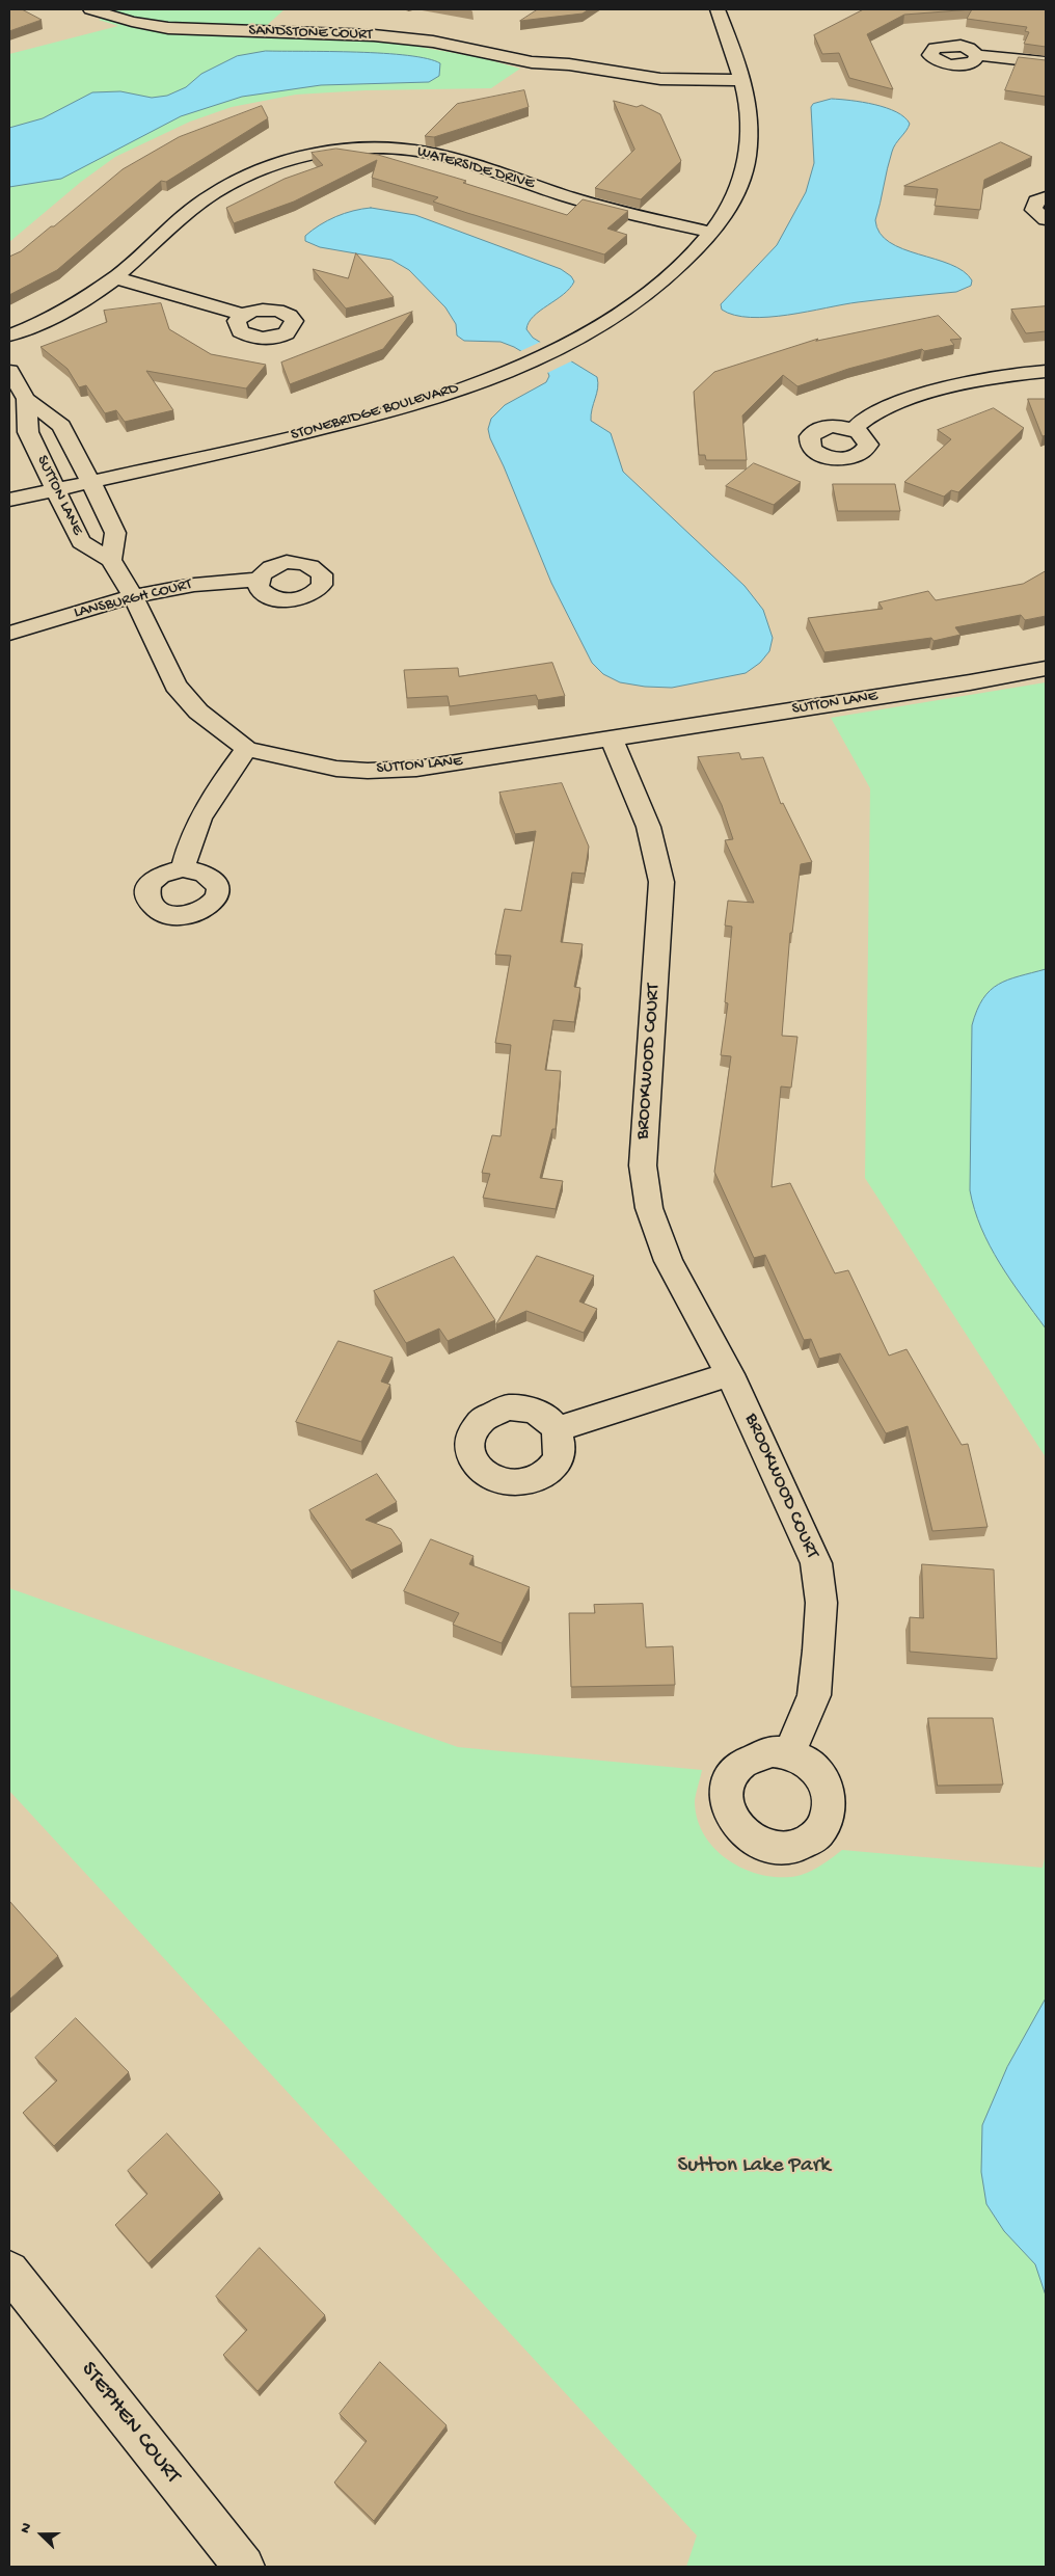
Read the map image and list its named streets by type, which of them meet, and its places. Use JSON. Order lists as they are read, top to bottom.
{
  "streets": {
    "street": [
      "SANDSTONE COURT",
      "WATERSIDE DRIVE",
      "STONEBRIDGE BOULEVARD",
      "SUTTON LANE",
      "LANSBURGH COURT",
      "BROOKWOOD COURT",
      "STEPHEN COURT"
    ]
  },
  "crossings": [
    ["SANDSTONE COURT", "STONEBRIDGE BOULEVARD"],
    ["WATERSIDE DRIVE", "STONEBRIDGE BOULEVARD"],
    ["STONEBRIDGE BOULEVARD", "SUTTON LANE"],
    ["SUTTON LANE", "LANSBURGH COURT"],
    ["SUTTON LANE", "BROOKWOOD COURT"]
  ],
  "parks": ["Sutton Lake Park"],
  "north": "left"
}
